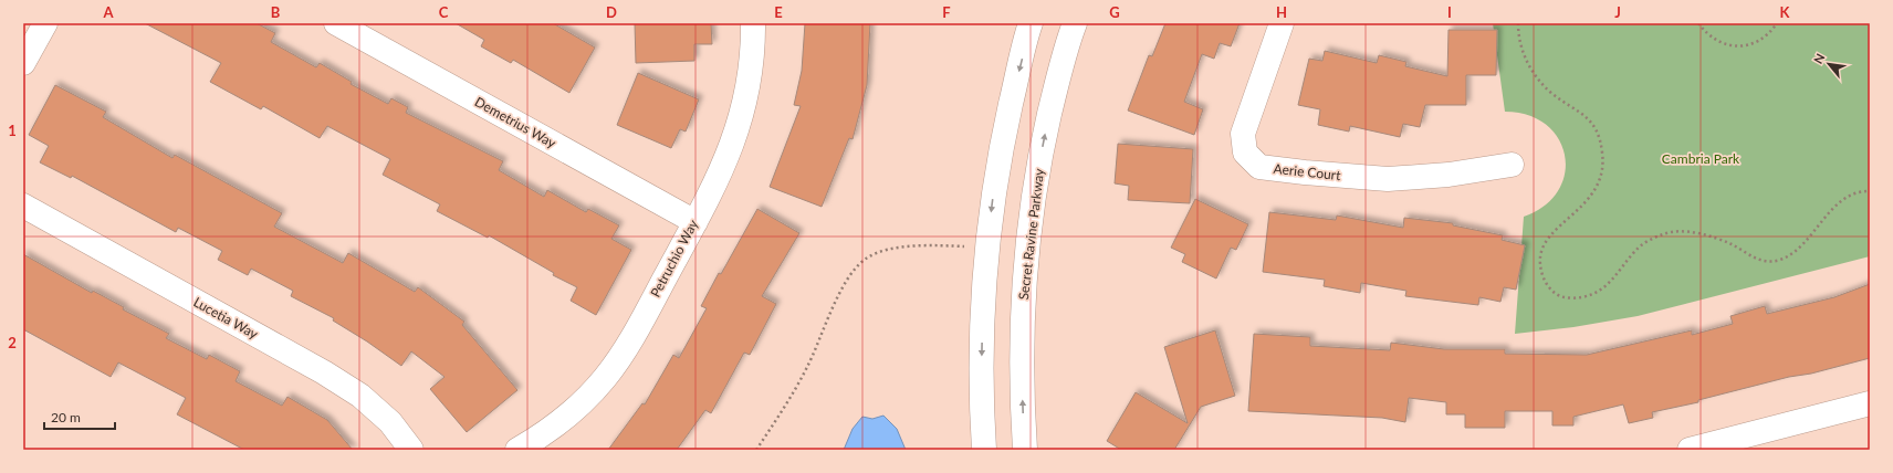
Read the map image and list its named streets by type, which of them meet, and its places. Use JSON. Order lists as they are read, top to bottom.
{
  "streets": {
    "street": [
      "Demetrius Way",
      "Aerie Court",
      "Secret Ravine Parkway",
      "Petruchio Way",
      "Lucetia Way"
    ]
  },
  "crossings": [
    ["Demetrius Way", "Petruchio Way"]
  ],
  "parks": ["Cambria Park"],
  "scale_bar": "20 m",
  "north": "top left",
  "grid": {
    "columns": [
      "A",
      "B",
      "C",
      "D",
      "E",
      "F",
      "G",
      "H",
      "I",
      "J",
      "K"
    ],
    "rows": ["1", "2"]
  }
}
